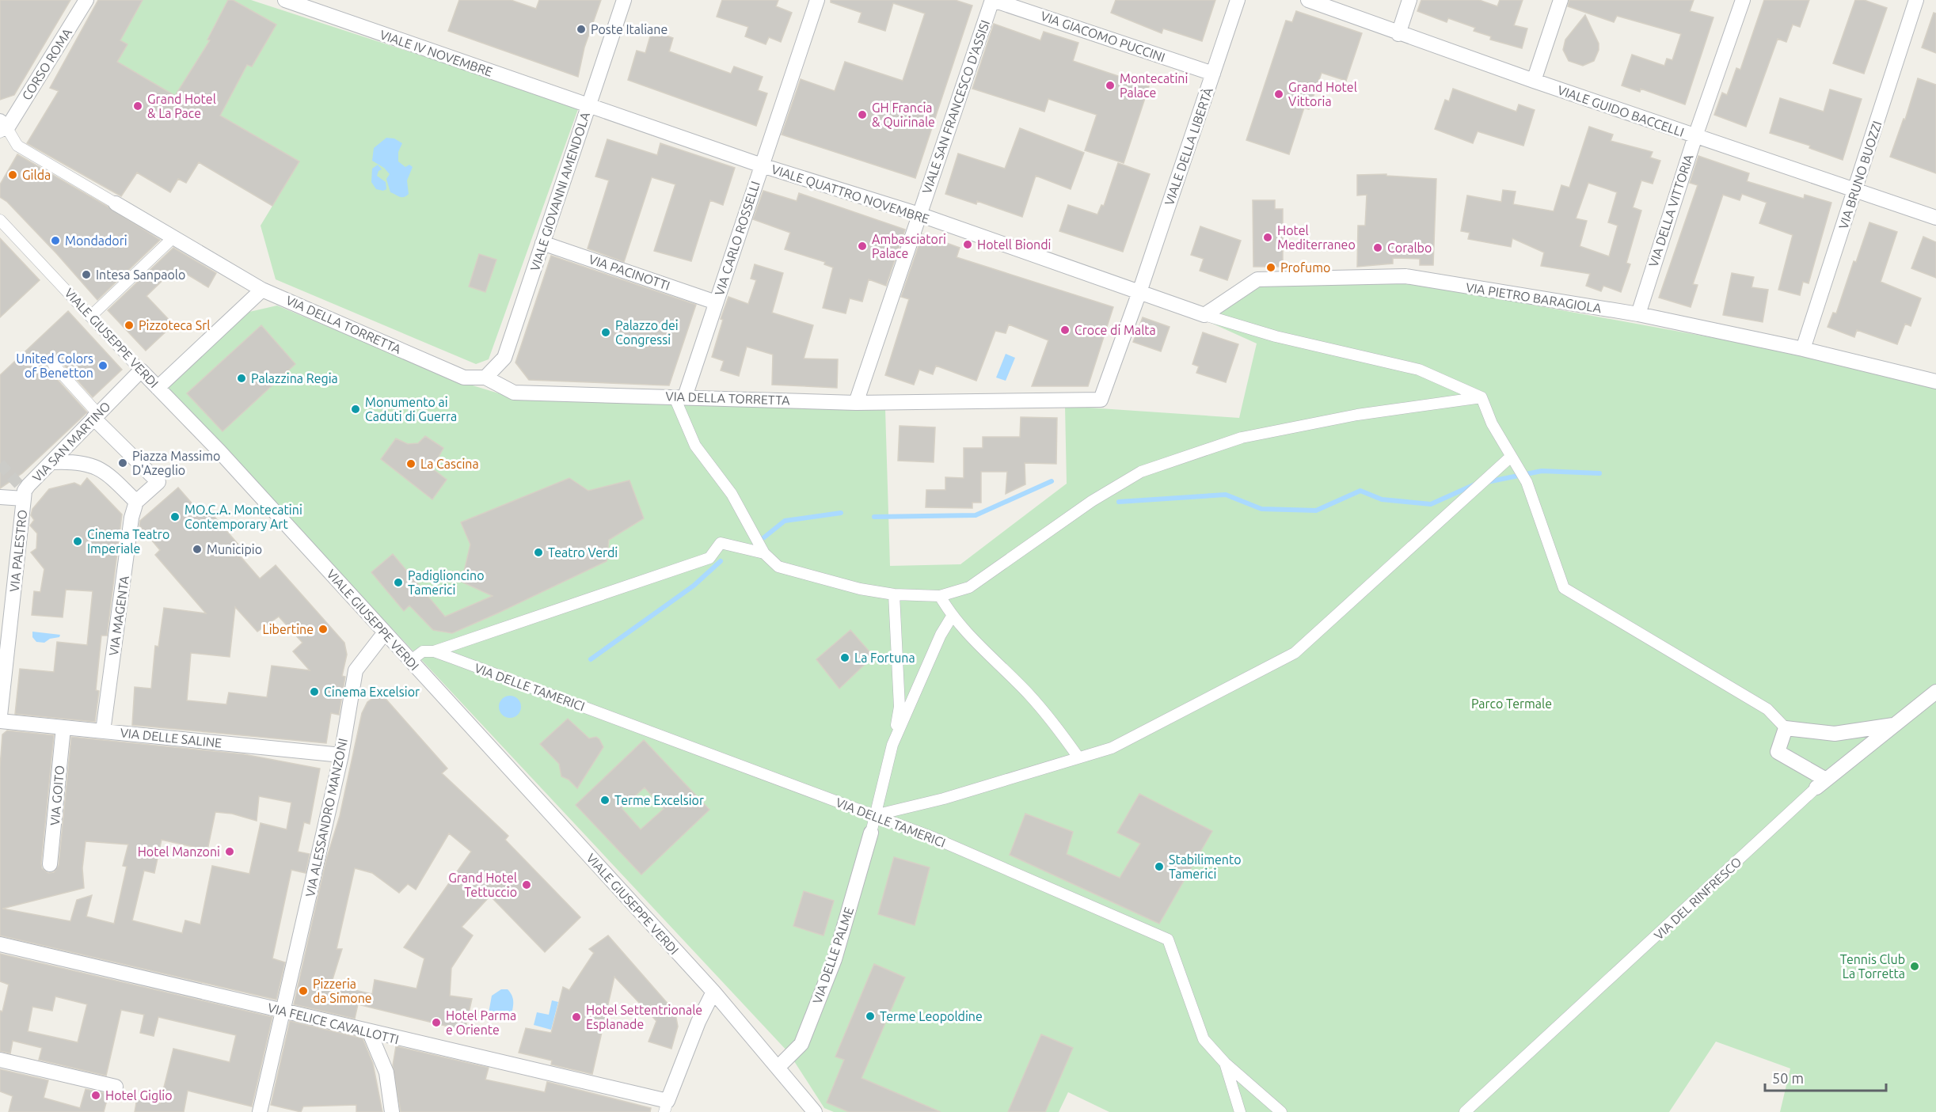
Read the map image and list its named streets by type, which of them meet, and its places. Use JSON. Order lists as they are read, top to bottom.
{
  "streets": {
    "street": [
      "VIA GIACOMO PUCCINI",
      "VIALE IV NOVEMBRE",
      "CORSO ROMA",
      "VIALE SAN FRANCESCO D'ASSISI",
      "VIALE GUIDO BACCELLI",
      "VIALE DELLA LIBERTÀ",
      "VIA BRUNO BUOZZI",
      "VIALE GIOVANNI AMENDOLA",
      "VIALE QUATTRO NOVEMBRE",
      "VIA DELLA VITTORIA",
      "VIA CARLO ROSSELLI",
      "VIA PACINOTTI",
      "VIA PIETRO BARAGIOLA",
      "VIA DELLA TORRETTA",
      "VIALE GIUSEPPE VERDI",
      "VIA SAN MARTINO",
      "VIA PALESTRO",
      "VIA MAGENTA",
      "VIA DELLE TAMERICI",
      "VIA DELLE SALINE",
      "VIA GOITO",
      "VIA ALESSANDRO MANZONI",
      "VIA DEL RINFRESCO",
      "VIA DELLE PALME",
      "VIA FELICE CAVALLOTTI"
    ]
  },
  "crossings": [
    ["VIA GIACOMO PUCCINI", "VIALE SAN FRANCESCO D'ASSISI"],
    ["VIA GIACOMO PUCCINI", "VIALE DELLA LIBERTÀ"],
    ["VIALE IV NOVEMBRE", "VIALE GIOVANNI AMENDOLA"],
    ["VIALE IV NOVEMBRE", "VIALE QUATTRO NOVEMBRE"],
    ["CORSO ROMA", "VIA DELLA TORRETTA"],
    ["VIALE SAN FRANCESCO D'ASSISI", "VIALE QUATTRO NOVEMBRE"],
    ["VIALE SAN FRANCESCO D'ASSISI", "VIA DELLA TORRETTA"],
    ["VIALE GUIDO BACCELLI", "VIA BRUNO BUOZZI"],
    ["VIALE GUIDO BACCELLI", "VIA DELLA VITTORIA"],
    ["VIALE DELLA LIBERTÀ", "VIALE QUATTRO NOVEMBRE"],
    ["VIALE DELLA LIBERTÀ", "VIA DELLA TORRETTA"],
    ["VIA BRUNO BUOZZI", "VIA PIETRO BARAGIOLA"],
    ["VIALE GIOVANNI AMENDOLA", "VIALE QUATTRO NOVEMBRE"],
    ["VIALE GIOVANNI AMENDOLA", "VIA PACINOTTI"],
    ["VIALE GIOVANNI AMENDOLA", "VIA DELLA TORRETTA"],
    ["VIALE QUATTRO NOVEMBRE", "VIA CARLO ROSSELLI"],
    ["VIALE QUATTRO NOVEMBRE", "VIA DELLA TORRETTA"],
    ["VIA DELLA VITTORIA", "VIA PIETRO BARAGIOLA"],
    ["VIA CARLO ROSSELLI", "VIA PACINOTTI"],
    ["VIA CARLO ROSSELLI", "VIA DELLA TORRETTA"],
    ["VIALE GIUSEPPE VERDI", "VIA SAN MARTINO"],
    ["VIALE GIUSEPPE VERDI", "VIA ALESSANDRO MANZONI"],
    ["VIALE GIUSEPPE VERDI", "VIA DELLE PALME"],
    ["VIA SAN MARTINO", "VIA PALESTRO"],
    ["VIA MAGENTA", "VIA DELLE SALINE"],
    ["VIA DELLE SALINE", "VIA GOITO"],
    ["VIA DELLE SALINE", "VIA ALESSANDRO MANZONI"],
    ["VIA ALESSANDRO MANZONI", "VIA FELICE CAVALLOTTI"]
  ],
  "parks": ["Parco Termale"],
  "places": [
    "Poste Italiane",
    "Montecatini Palace",
    "Grand Hotel Vittoria",
    "Grand Hotel & La Pace",
    "GH Francia & Quirinale",
    "Gilda",
    "Hotel Mediterraneo",
    "Mondadori",
    "Hotell Biondi",
    "Ambasciatori Palace",
    "Coralbo",
    "Profumo",
    "Intesa Sanpaolo",
    "Pizzoteca Srl",
    "Croce di Malta",
    "Palazzo dei Congressi",
    "United Colors of Benetton",
    "Palazzina Regia",
    "Monumento ai Caduti di Guerra",
    "Piazza Massimo D'Azeglio",
    "La Cascina",
    "MO.C.A. Montecatini Contemporary Art",
    "Cinema Teatro Imperiale",
    "Municipio",
    "Teatro Verdi",
    "Padiglioncino Tamerici",
    "Libertine",
    "La Fortuna",
    "Cinema Excelsior",
    "Terme Excelsior",
    "Hotel Manzoni",
    "Stabilimento Tamerici",
    "Grand Hotel Tettuccio",
    "Tennis Club La Torretta",
    "Pizzeria da Simone",
    "Terme Leopoldine",
    "Hotel Settentrionale Esplanade",
    "Hotel Parma e Oriente",
    "Hotel Giglio"
  ],
  "scale_bar": "50 m"
}
